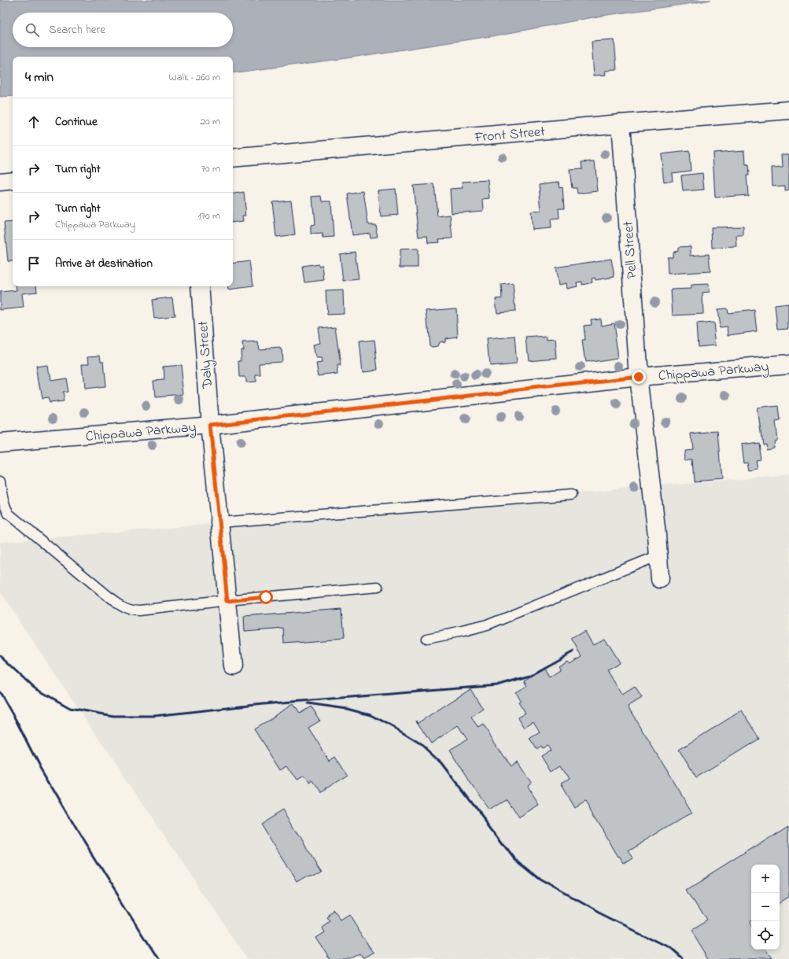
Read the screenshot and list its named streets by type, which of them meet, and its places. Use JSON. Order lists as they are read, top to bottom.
{
  "streets": {
    "street": [
      "Front Street",
      "Pell Street",
      "Daly Street",
      "Chippawa Parkway"
    ]
  },
  "crossings": [
    ["Front Street", "Pell Street"],
    ["Pell Street", "Chippawa Parkway"],
    ["Daly Street", "Chippawa Parkway"]
  ],
  "page": {
    "search": "Search here",
    "heading": ["4 min", "Walk · 260 m"],
    "list": [
      ["Continue", "20 m"],
      ["Turn right", "70 m"],
      ["Turn right", "Chippawa Parkway", "170 m"],
      "Arrive at destination"
    ],
    "map_buttons": ["+", "−"]
  }
}
